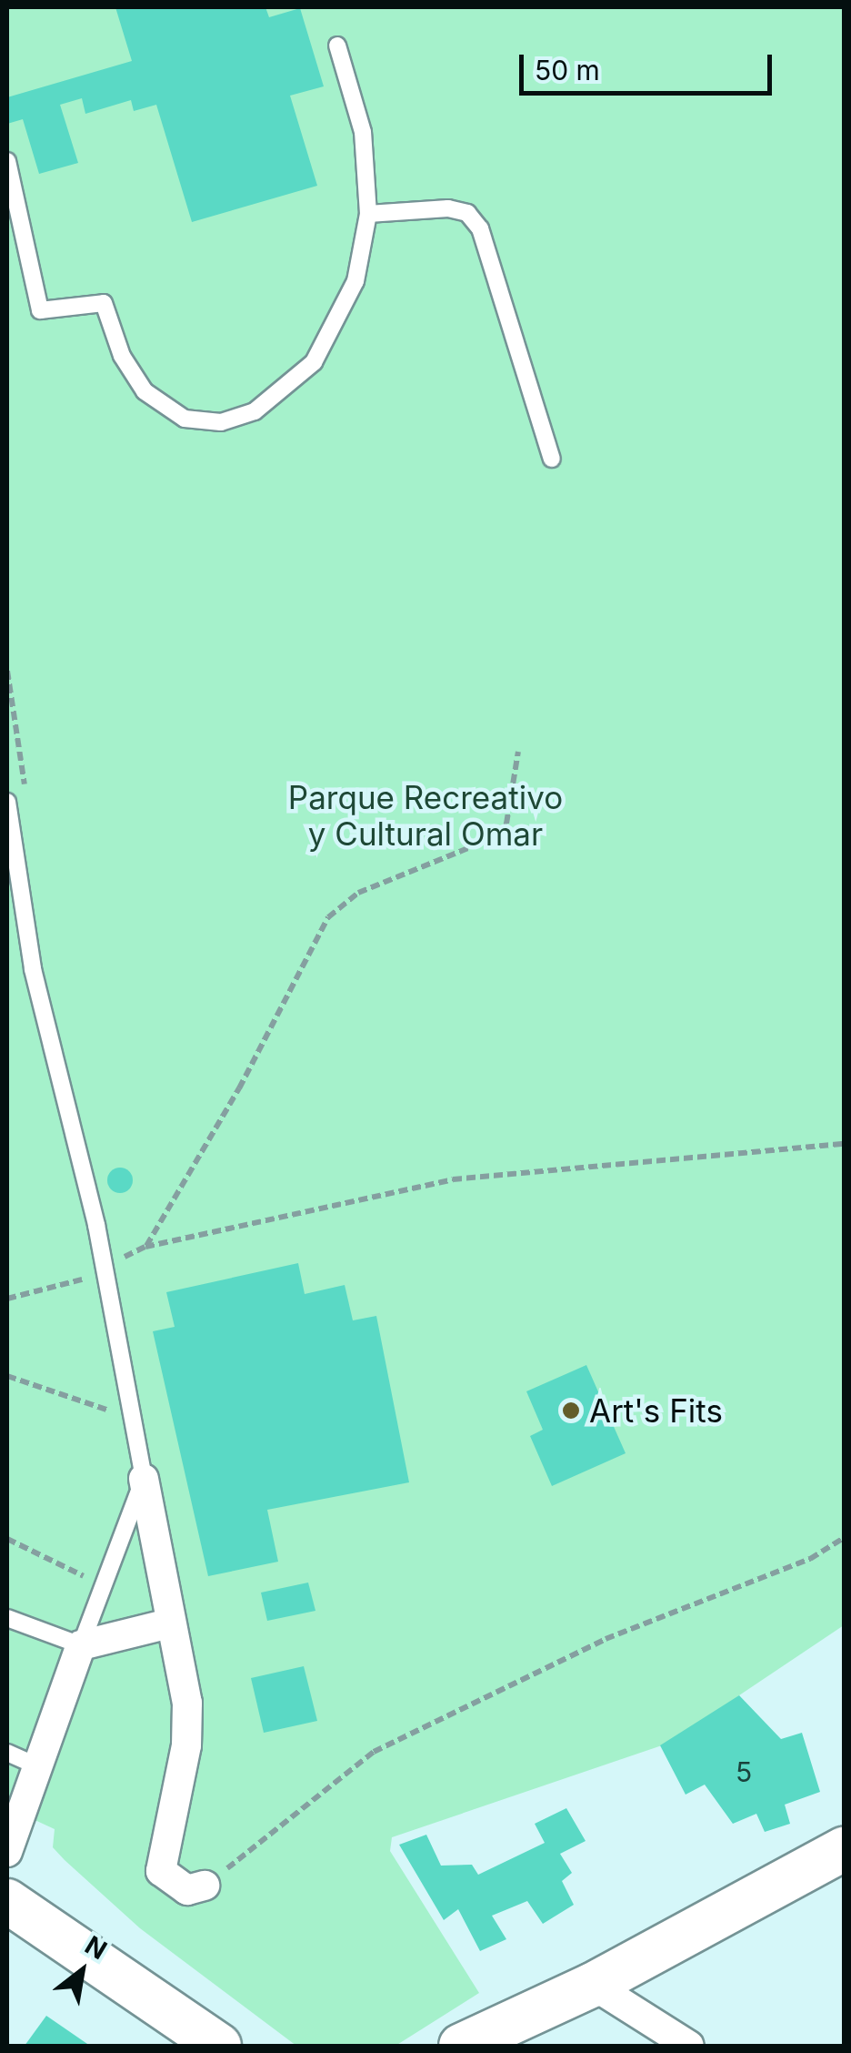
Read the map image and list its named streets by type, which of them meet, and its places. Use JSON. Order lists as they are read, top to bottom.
{
  "parks": ["Parque Recreativo y Cultural Omar"],
  "places": ["Art's Fits"],
  "house_numbers": ["5"],
  "scale_bar": "50 m",
  "north": "top right"
}
